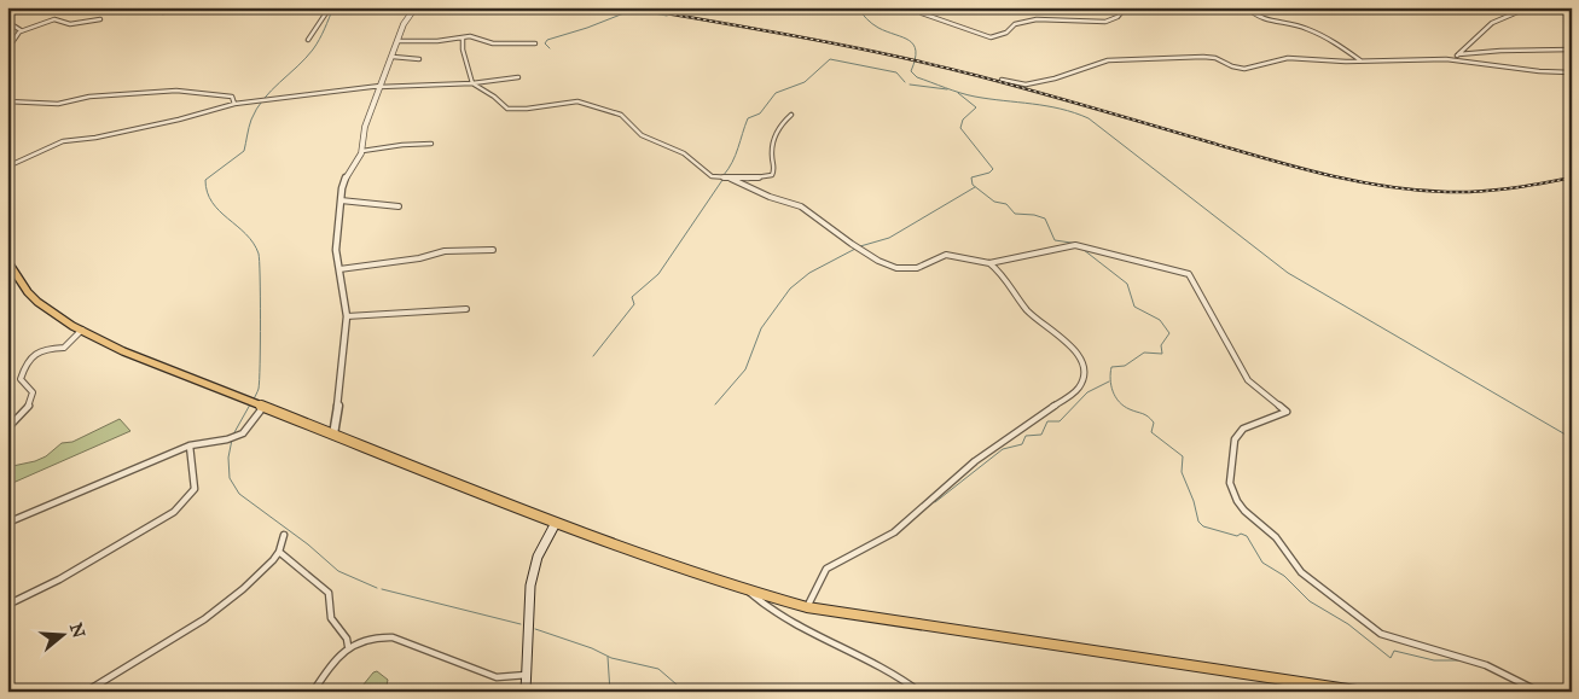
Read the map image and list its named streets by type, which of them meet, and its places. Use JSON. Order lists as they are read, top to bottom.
{
  "north": "right"
}
